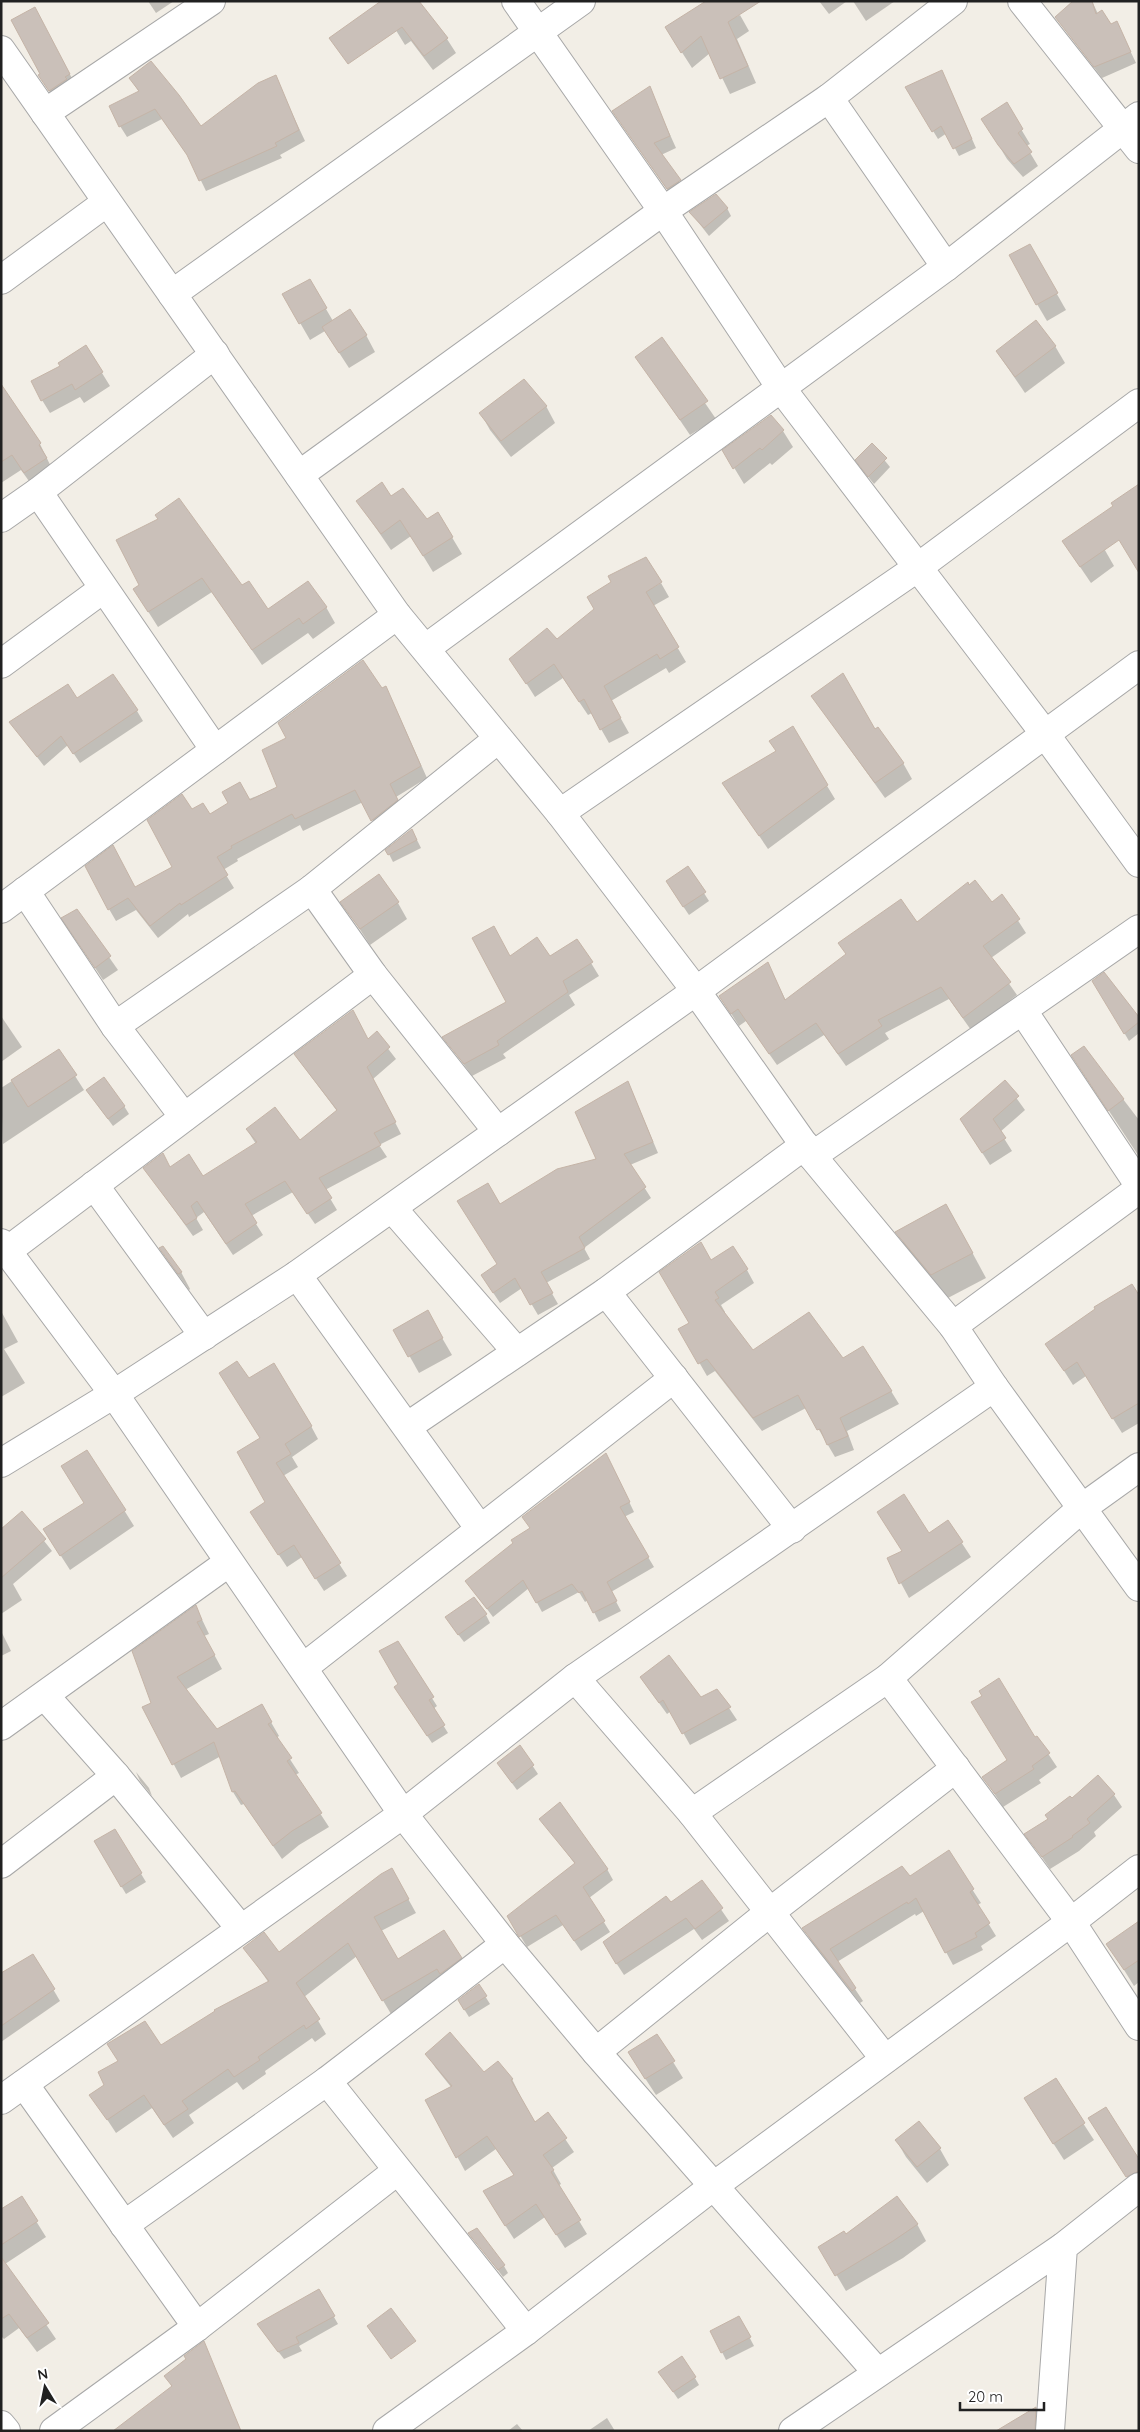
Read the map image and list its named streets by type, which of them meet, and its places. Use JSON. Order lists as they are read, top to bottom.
{
  "scale_bar": "20 m",
  "north": "top"
}
